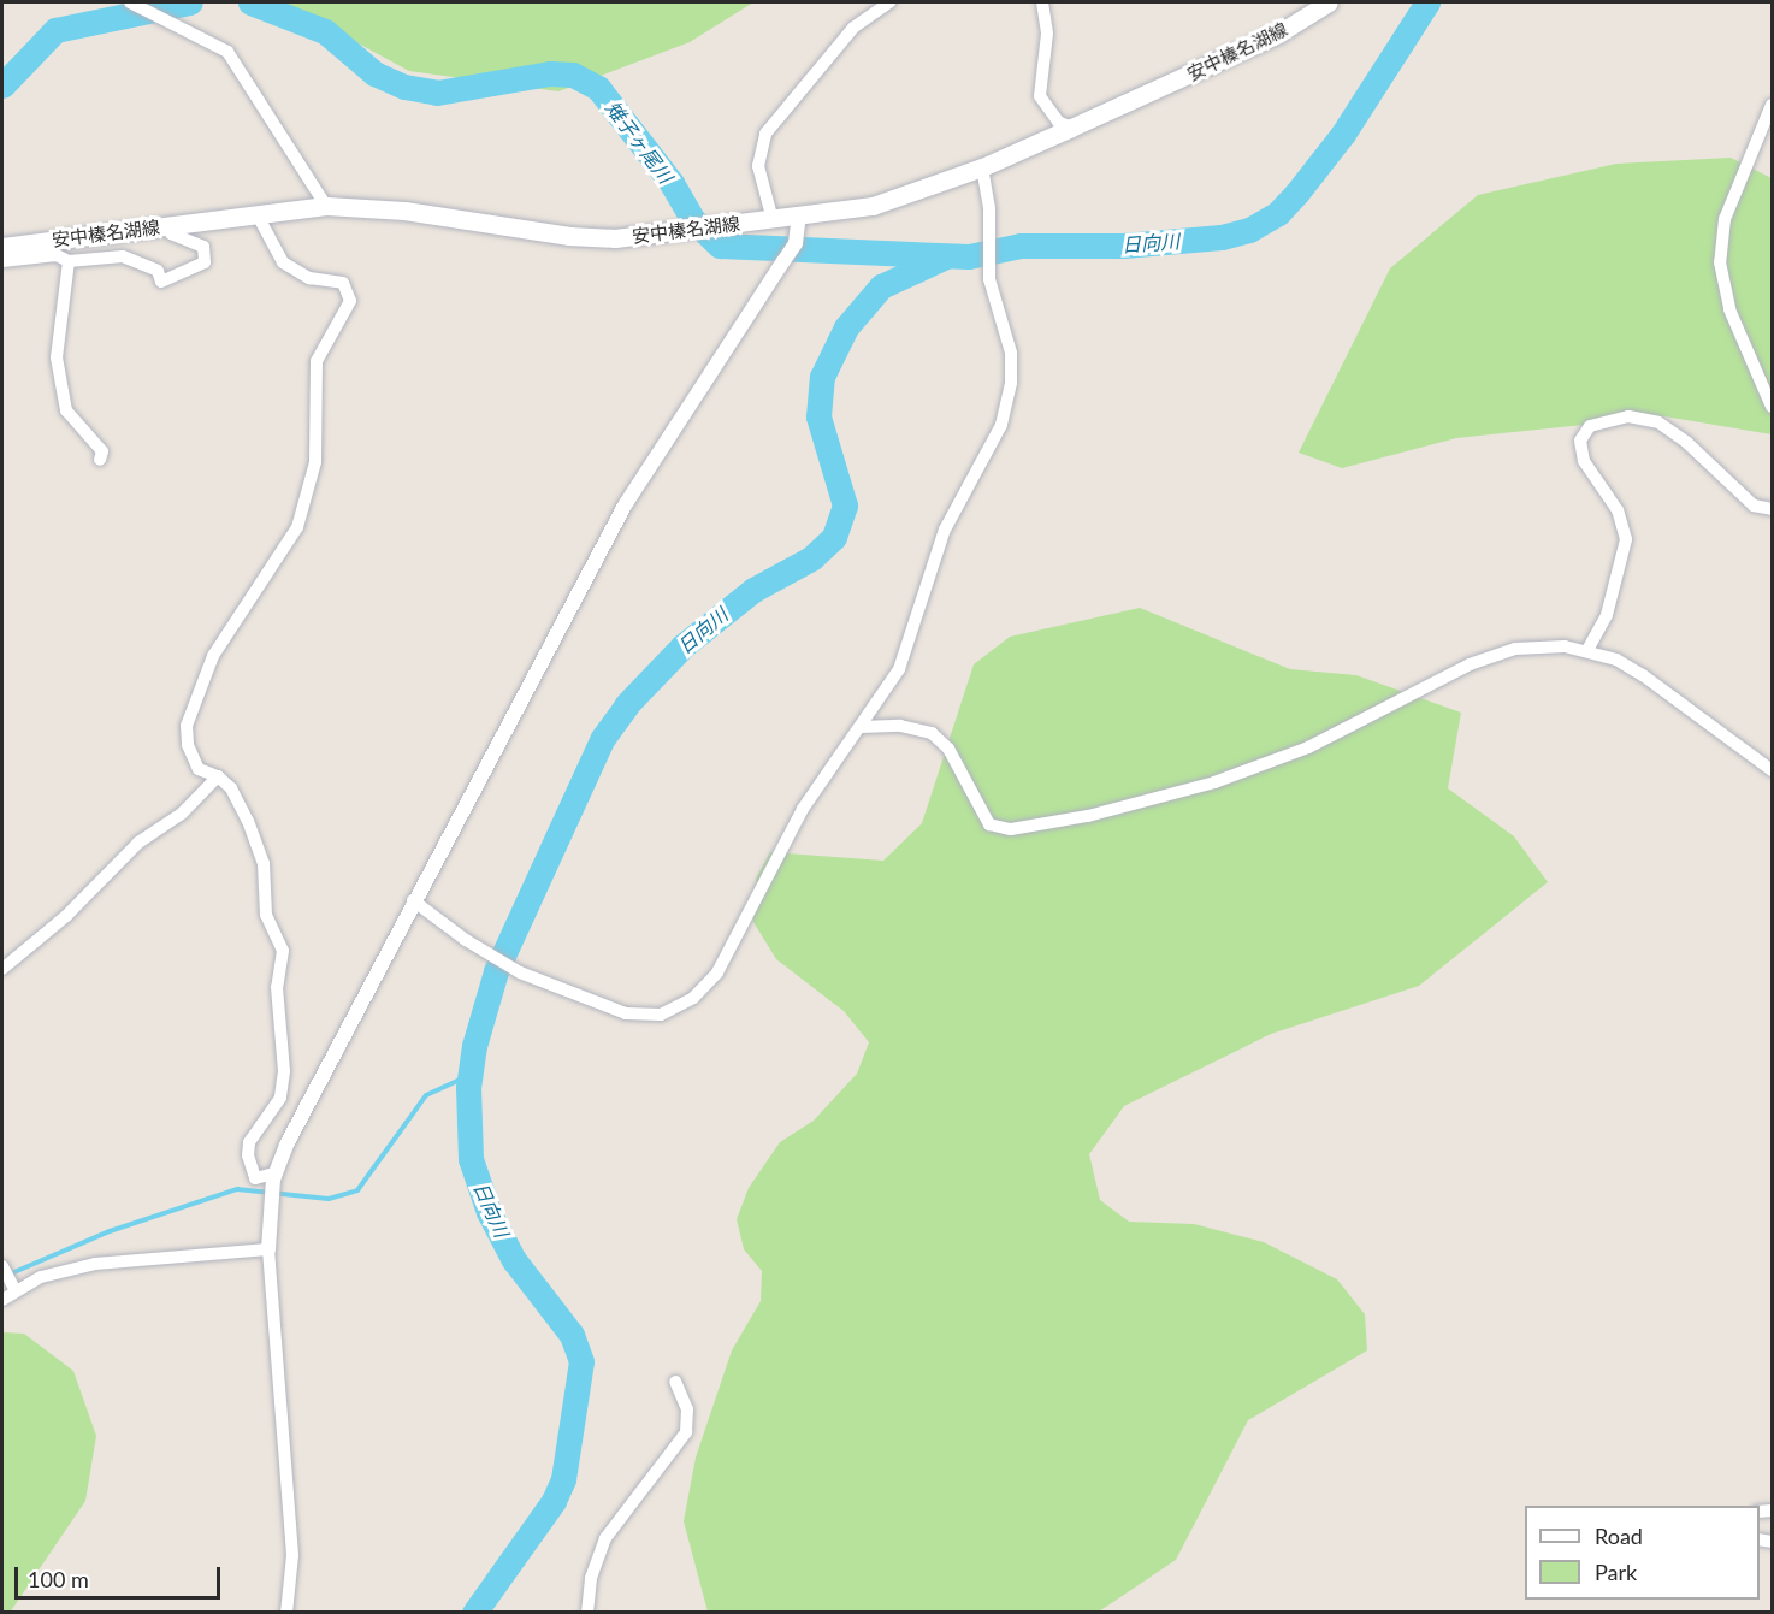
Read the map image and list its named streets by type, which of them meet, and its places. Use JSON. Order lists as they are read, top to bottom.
{
  "streets": {
    "main road": ["安中榛名湖線"]
  },
  "water": ["雉子ヶ尾川", "日向川"],
  "legend": ["Road", "Park"],
  "scale_bar": "100 m"
}
